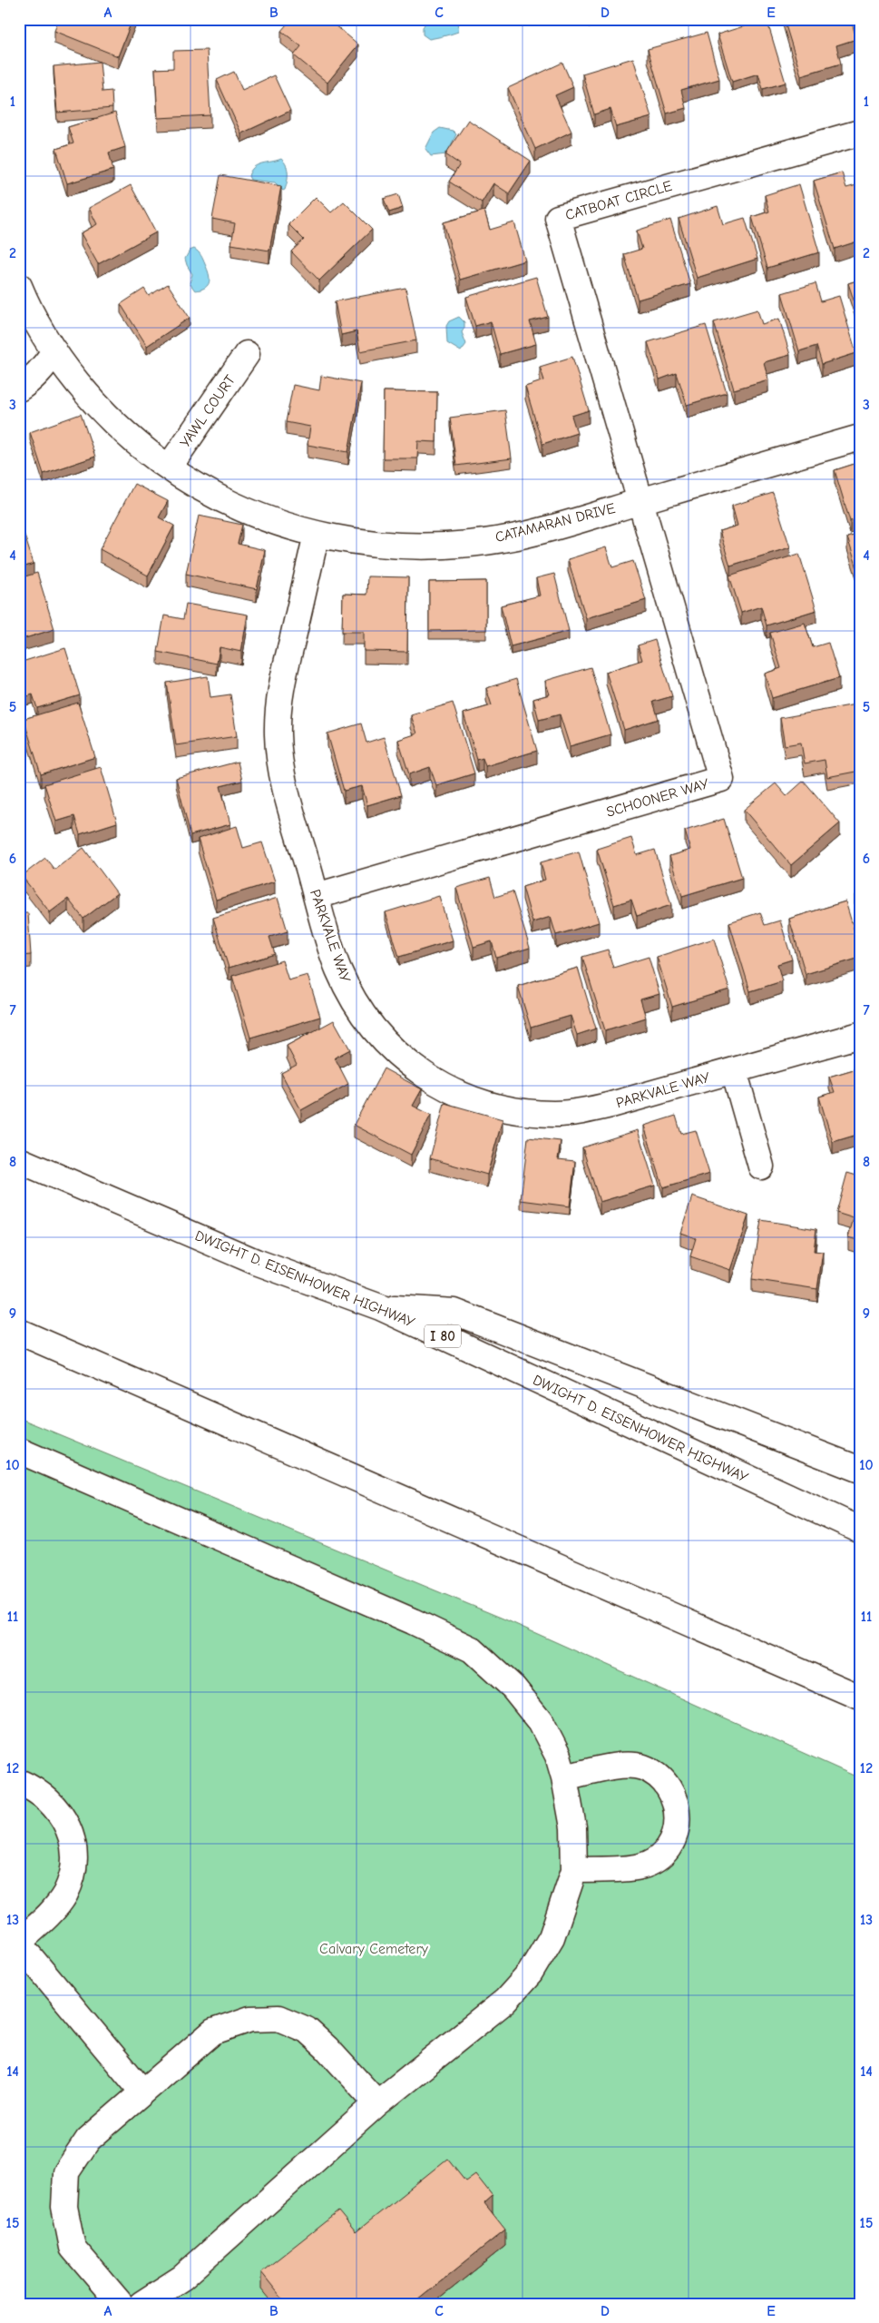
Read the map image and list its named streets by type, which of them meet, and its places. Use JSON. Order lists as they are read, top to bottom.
{
  "streets": {
    "main road": [
      "CATBOAT CIRCLE",
      "YAWL COURT",
      "CATAMARAN DRIVE",
      "SCHOONER WAY",
      "PARKVALE WAY",
      "DWIGHT D. EISENHOWER HIGHWAY",
      "I 80"
    ]
  },
  "crossings": [
    ["CATBOAT CIRCLE", "CATAMARAN DRIVE"],
    ["CATBOAT CIRCLE", "SCHOONER WAY"],
    ["YAWL COURT", "CATAMARAN DRIVE"],
    ["CATAMARAN DRIVE", "SCHOONER WAY"],
    ["CATAMARAN DRIVE", "PARKVALE WAY"],
    ["SCHOONER WAY", "PARKVALE WAY"]
  ],
  "parks": ["Calvary Cemetery"],
  "grid": {
    "columns": [
      "A",
      "B",
      "C",
      "D",
      "E"
    ],
    "rows": [
      "1",
      "2",
      "3",
      "4",
      "5",
      "6",
      "7",
      "8",
      "9",
      "10",
      "11",
      "12",
      "13",
      "14",
      "15"
    ]
  }
}
